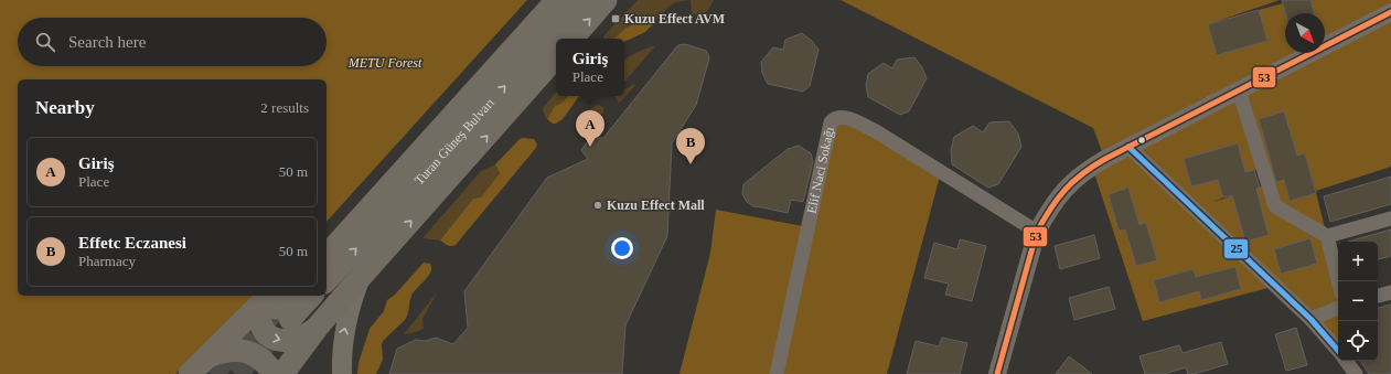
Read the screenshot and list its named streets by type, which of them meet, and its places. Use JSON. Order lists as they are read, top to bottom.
{
  "streets": {
    "main road": ["Turan Güneş Bulvarı"],
    "street": ["Elif Naci Sokağı"]
  },
  "parks": ["METU Forest"],
  "places": {
    "transit": ["Kuzu Effect AVM"],
    "other": ["Kuzu Effect Mall"]
  },
  "lines": ["transit line 53", "transit line 25"],
  "north": "bottom right",
  "page": {
    "search": "Search here",
    "popup": ["Giriş", "Place"],
    "heading": ["Nearby", "2 results"],
    "pins": ["A", "B"],
    "list": [
      {
        "mark": "A",
        "name": "Giriş",
        "note": "Place",
        "value": "50 m"
      },
      {
        "mark": "B",
        "name": "Effetc Eczanesi",
        "note": "Pharmacy",
        "value": "50 m"
      }
    ],
    "map_buttons": ["+", "−"]
  }
}
